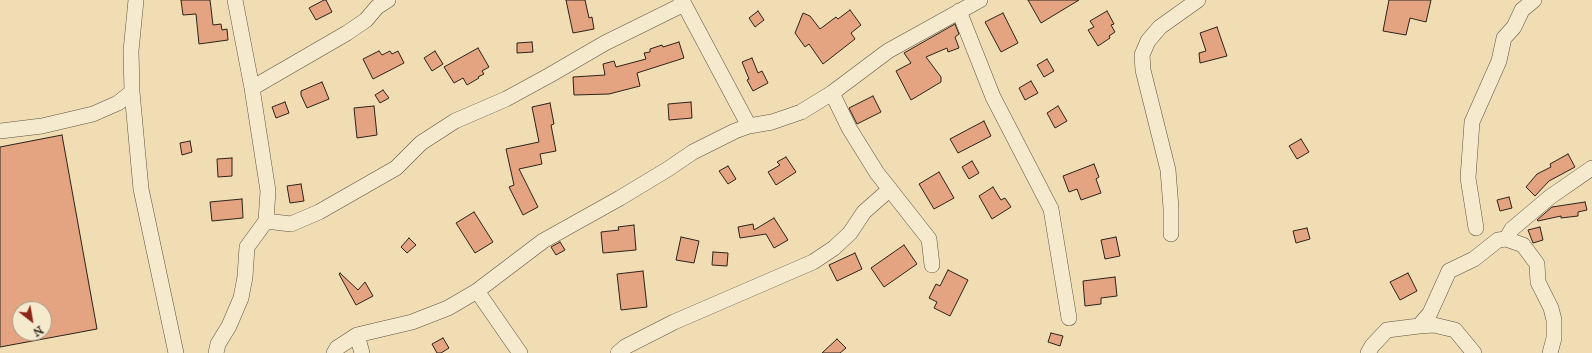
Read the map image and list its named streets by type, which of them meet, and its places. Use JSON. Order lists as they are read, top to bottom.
{
  "north": "bottom right"
}
